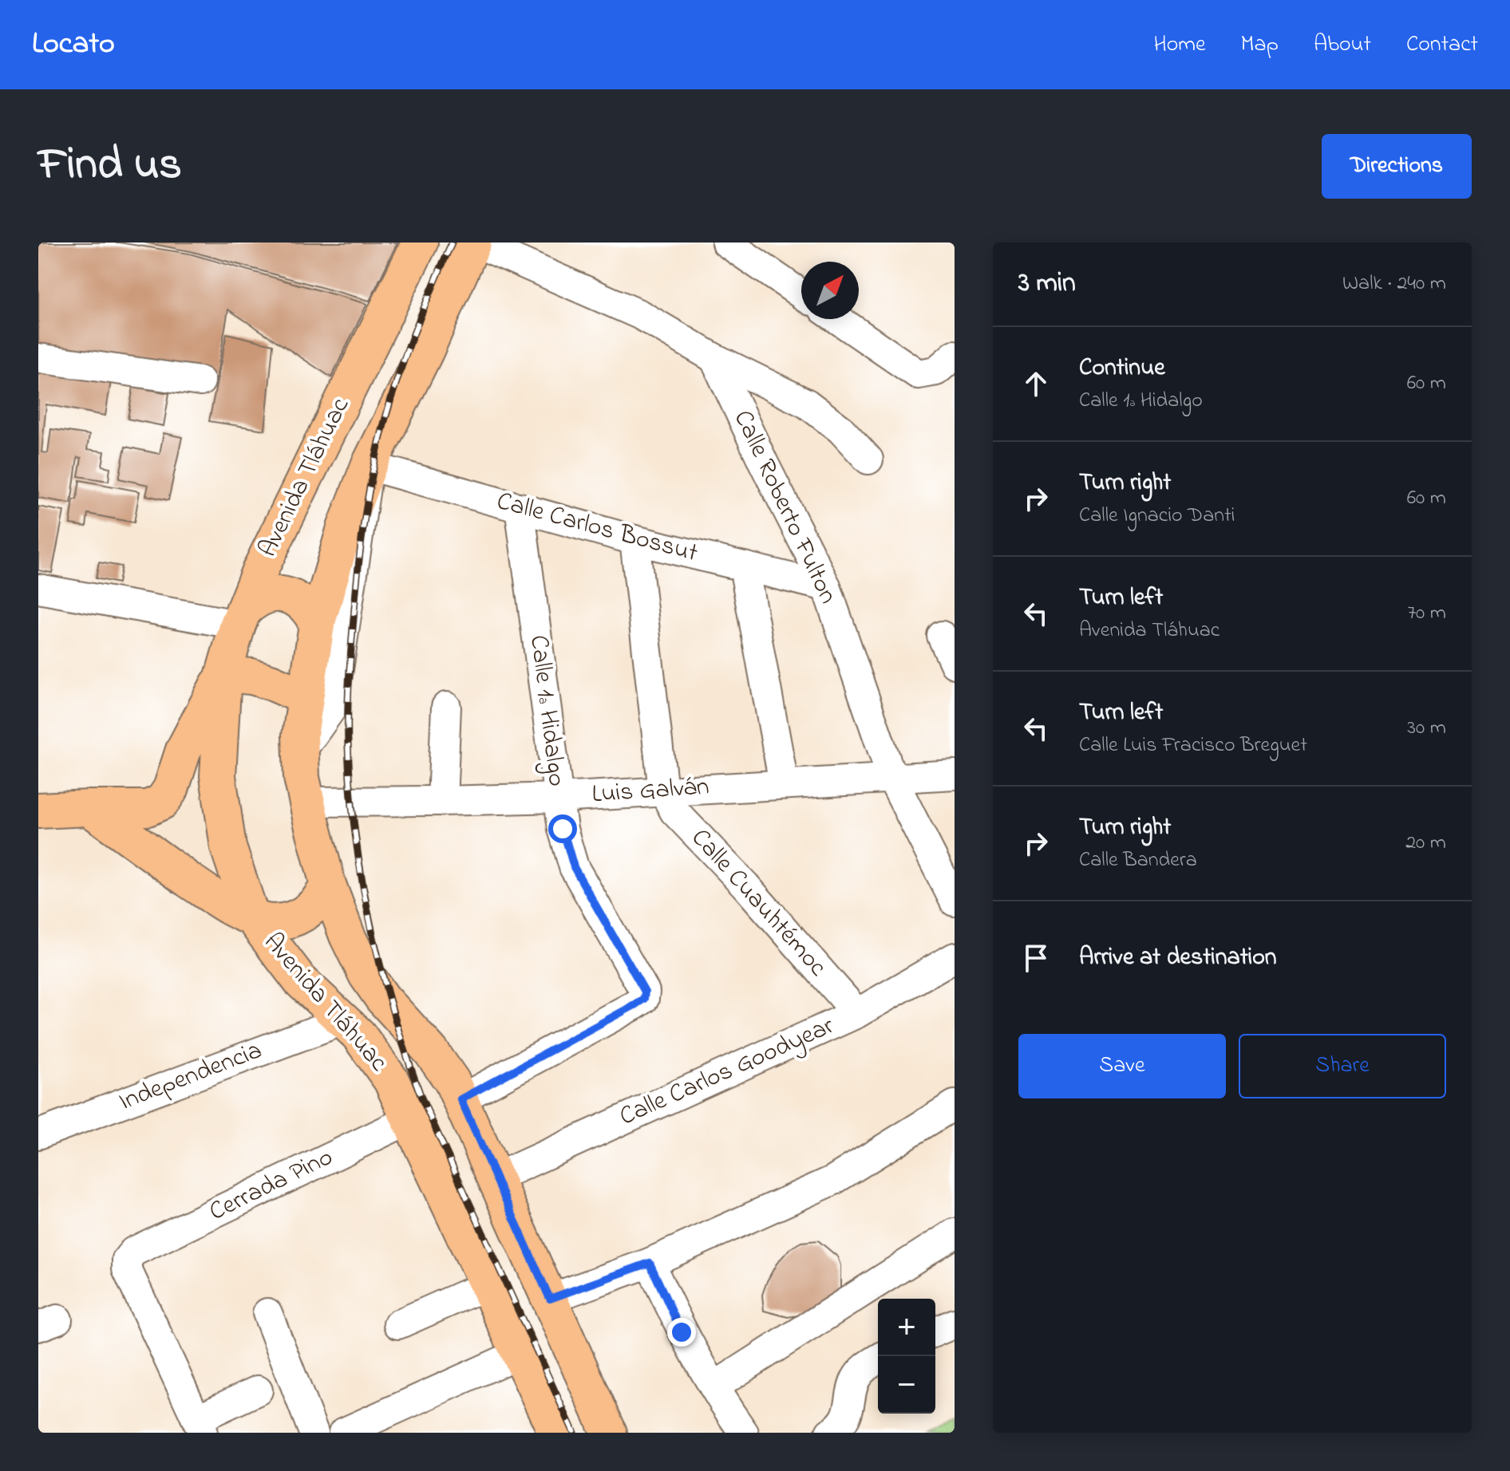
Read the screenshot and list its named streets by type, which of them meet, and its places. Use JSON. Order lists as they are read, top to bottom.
{
  "streets": {
    "main road": ["Avenida Tláhuac"],
    "street": [
      "Calle Roberto Fulton",
      "Calle Carlos Bossut",
      "Calle 1ª Hidalgo",
      "Luis Galván",
      "Calle Cuauhtémoc",
      "Calle Carlos Goodyear",
      "Independencia",
      "Cerrada Pino"
    ]
  },
  "crossings": [
    ["Avenida Tláhuac", "Calle Carlos Bossut"],
    ["Avenida Tláhuac", "Calle 1ª Hidalgo"],
    ["Avenida Tláhuac", "Luis Galván"],
    ["Avenida Tláhuac", "Calle Carlos Goodyear"],
    ["Avenida Tláhuac", "Independencia"],
    ["Avenida Tláhuac", "Cerrada Pino"],
    ["Calle Roberto Fulton", "Calle Carlos Bossut"],
    ["Calle Roberto Fulton", "Luis Galván"],
    ["Calle Carlos Bossut", "Calle 1ª Hidalgo"],
    ["Calle 1ª Hidalgo", "Luis Galván"],
    ["Luis Galván", "Calle Cuauhtémoc"],
    ["Calle Cuauhtémoc", "Calle Carlos Goodyear"]
  ],
  "north": "top right",
  "page": {
    "header": "Locato",
    "nav": [
      "Home",
      "Map",
      "About",
      "Contact"
    ],
    "title": "Find us",
    "buttons": [
      "Directions",
      ["Save", "Share"]
    ],
    "heading": ["3 min", "Walk · 240 m"],
    "list": [
      ["Continue", "Calle 1ª Hidalgo", "60 m"],
      ["Turn right", "Calle Ignacio Danti", "60 m"],
      ["Turn left", "Avenida Tláhuac", "70 m"],
      ["Turn left", "Calle Luis Fracisco Breguet", "30 m"],
      ["Turn right", "Calle Bandera", "20 m"],
      "Arrive at destination"
    ],
    "map_buttons": ["+", "−"]
  }
}
